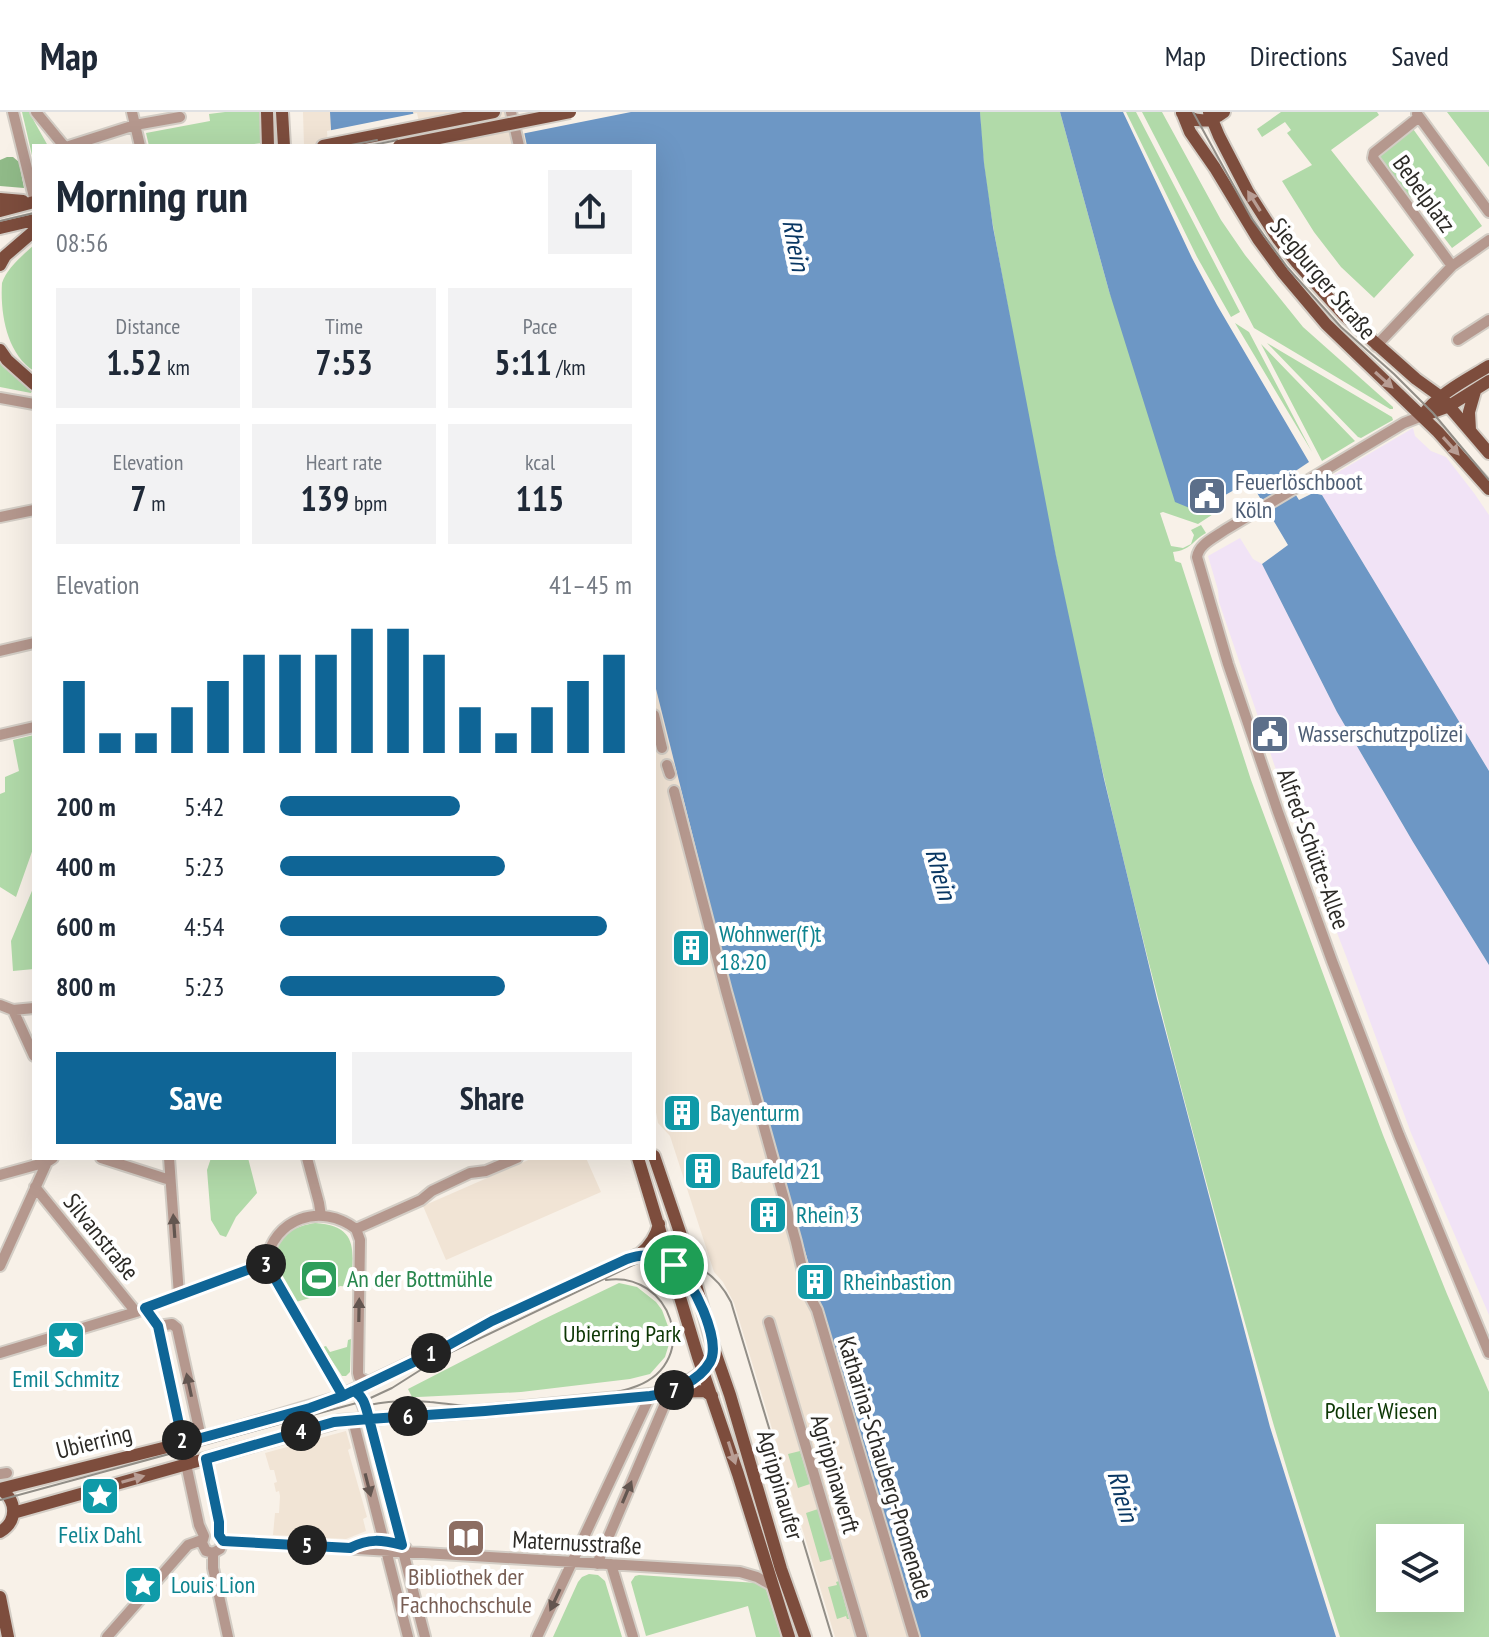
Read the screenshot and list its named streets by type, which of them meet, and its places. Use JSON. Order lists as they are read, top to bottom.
{
  "streets": {
    "main road": ["Siegburger Straße", "Ubierring", "Agrippinaufer"],
    "street": [
      "Bebelplatz",
      "Alfred-Schütte-Allee",
      "Silvanstraße",
      "Katharina-Schauberg-Promenade",
      "Agrippinawerft",
      "Maternusstraße"
    ]
  },
  "crossings": [
    ["Siegburger Straße", "Alfred-Schütte-Allee"],
    ["Agrippinaufer", "Maternusstraße"]
  ],
  "water": ["Rhein"],
  "parks": ["Ubierring Park", "Poller Wiesen"],
  "places": {
    "public building": ["Feuerlöschboot Köln", "Wasserschutzpolizei"],
    "building": [
      "Wohnwer(f)t 18.20",
      "Bayenturm",
      "Baufeld 21",
      "Rhein 3",
      "Rheinbastion"
    ],
    "sports": ["An der Bottmühle"],
    "place": ["Emil Schmitz", "Felix Dahl", "Louis Lion"],
    "library": ["Bibliothek der Fachhochschule"]
  },
  "page": {
    "header": "Map",
    "nav": ["Map", "Directions", "Saved"],
    "heading": ["Morning run", "08:56"],
    "stats": [
      ["Distance", "1.52 km"],
      ["Time", "7:53"],
      ["Pace", "5:11 /km"],
      ["Elevation", "7 m"],
      ["Heart rate", "139 bpm"],
      ["kcal", "115"]
    ],
    "chart": ["Elevation", "41–45 m"],
    "list": [
      {
        "name": "200 m",
        "note": "5:42"
      },
      {
        "name": "400 m",
        "note": "5:23"
      },
      {
        "name": "600 m",
        "note": "4:54"
      },
      {
        "name": "800 m",
        "note": "5:23"
      }
    ],
    "buttons": ["Save", "Share"],
    "pins": [
      "3",
      "1",
      "7",
      "6",
      "4",
      "2",
      "5"
    ]
  }
}
